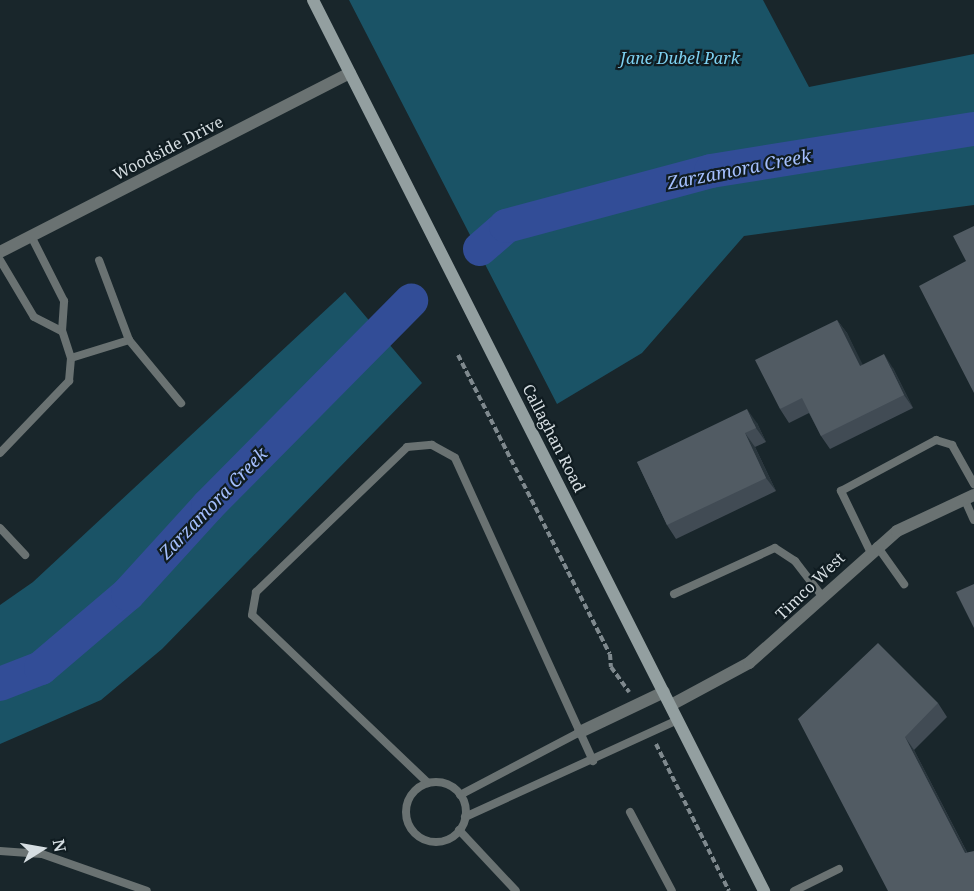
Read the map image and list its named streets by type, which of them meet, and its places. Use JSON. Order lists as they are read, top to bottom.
{
  "streets": {
    "main road": ["Callaghan Road"],
    "street": ["Woodside Drive", "Timco West"]
  },
  "crossings": [
    ["Woodside Drive", "Callaghan Road"],
    ["Callaghan Road", "Timco West"]
  ],
  "water": ["Zarzamora Creek"],
  "parks": ["Jane Dubel Park"],
  "north": "right"
}
